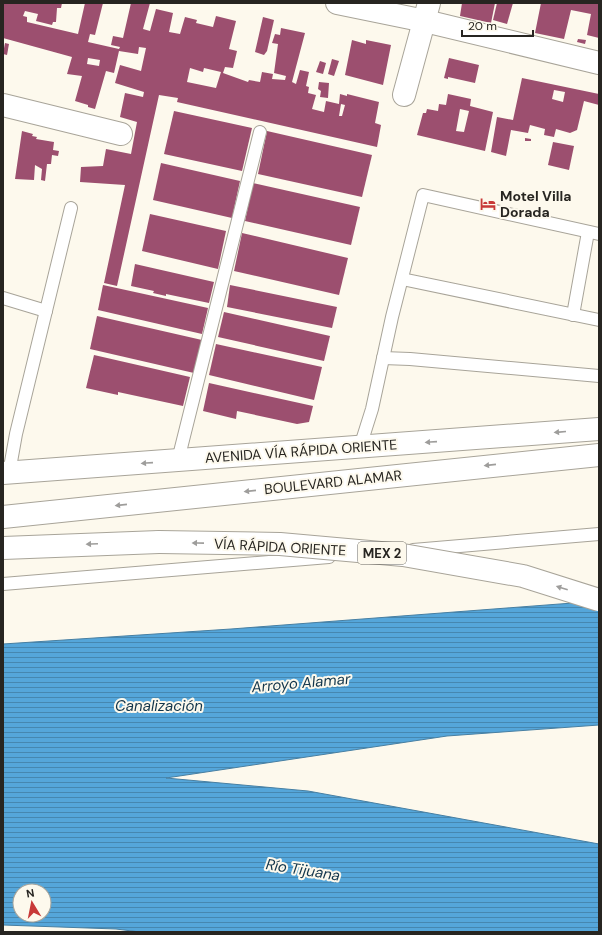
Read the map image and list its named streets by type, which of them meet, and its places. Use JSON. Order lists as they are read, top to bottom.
{
  "streets": {
    "main road": [
      "AVENIDA VÍA RÁPIDA ORIENTE",
      "BOULEVARD ALAMAR",
      "VÍA RÁPIDA ORIENTE",
      "MEX 2"
    ]
  },
  "one_way": ["BOULEVARD ALAMAR"],
  "water": ["Arroyo Alamar", "Canalización", "Río Tijuana"],
  "places": {
    "hotel": ["Motel Villa Dorada"]
  },
  "scale_bar": "20 m",
  "north": "top"
}
